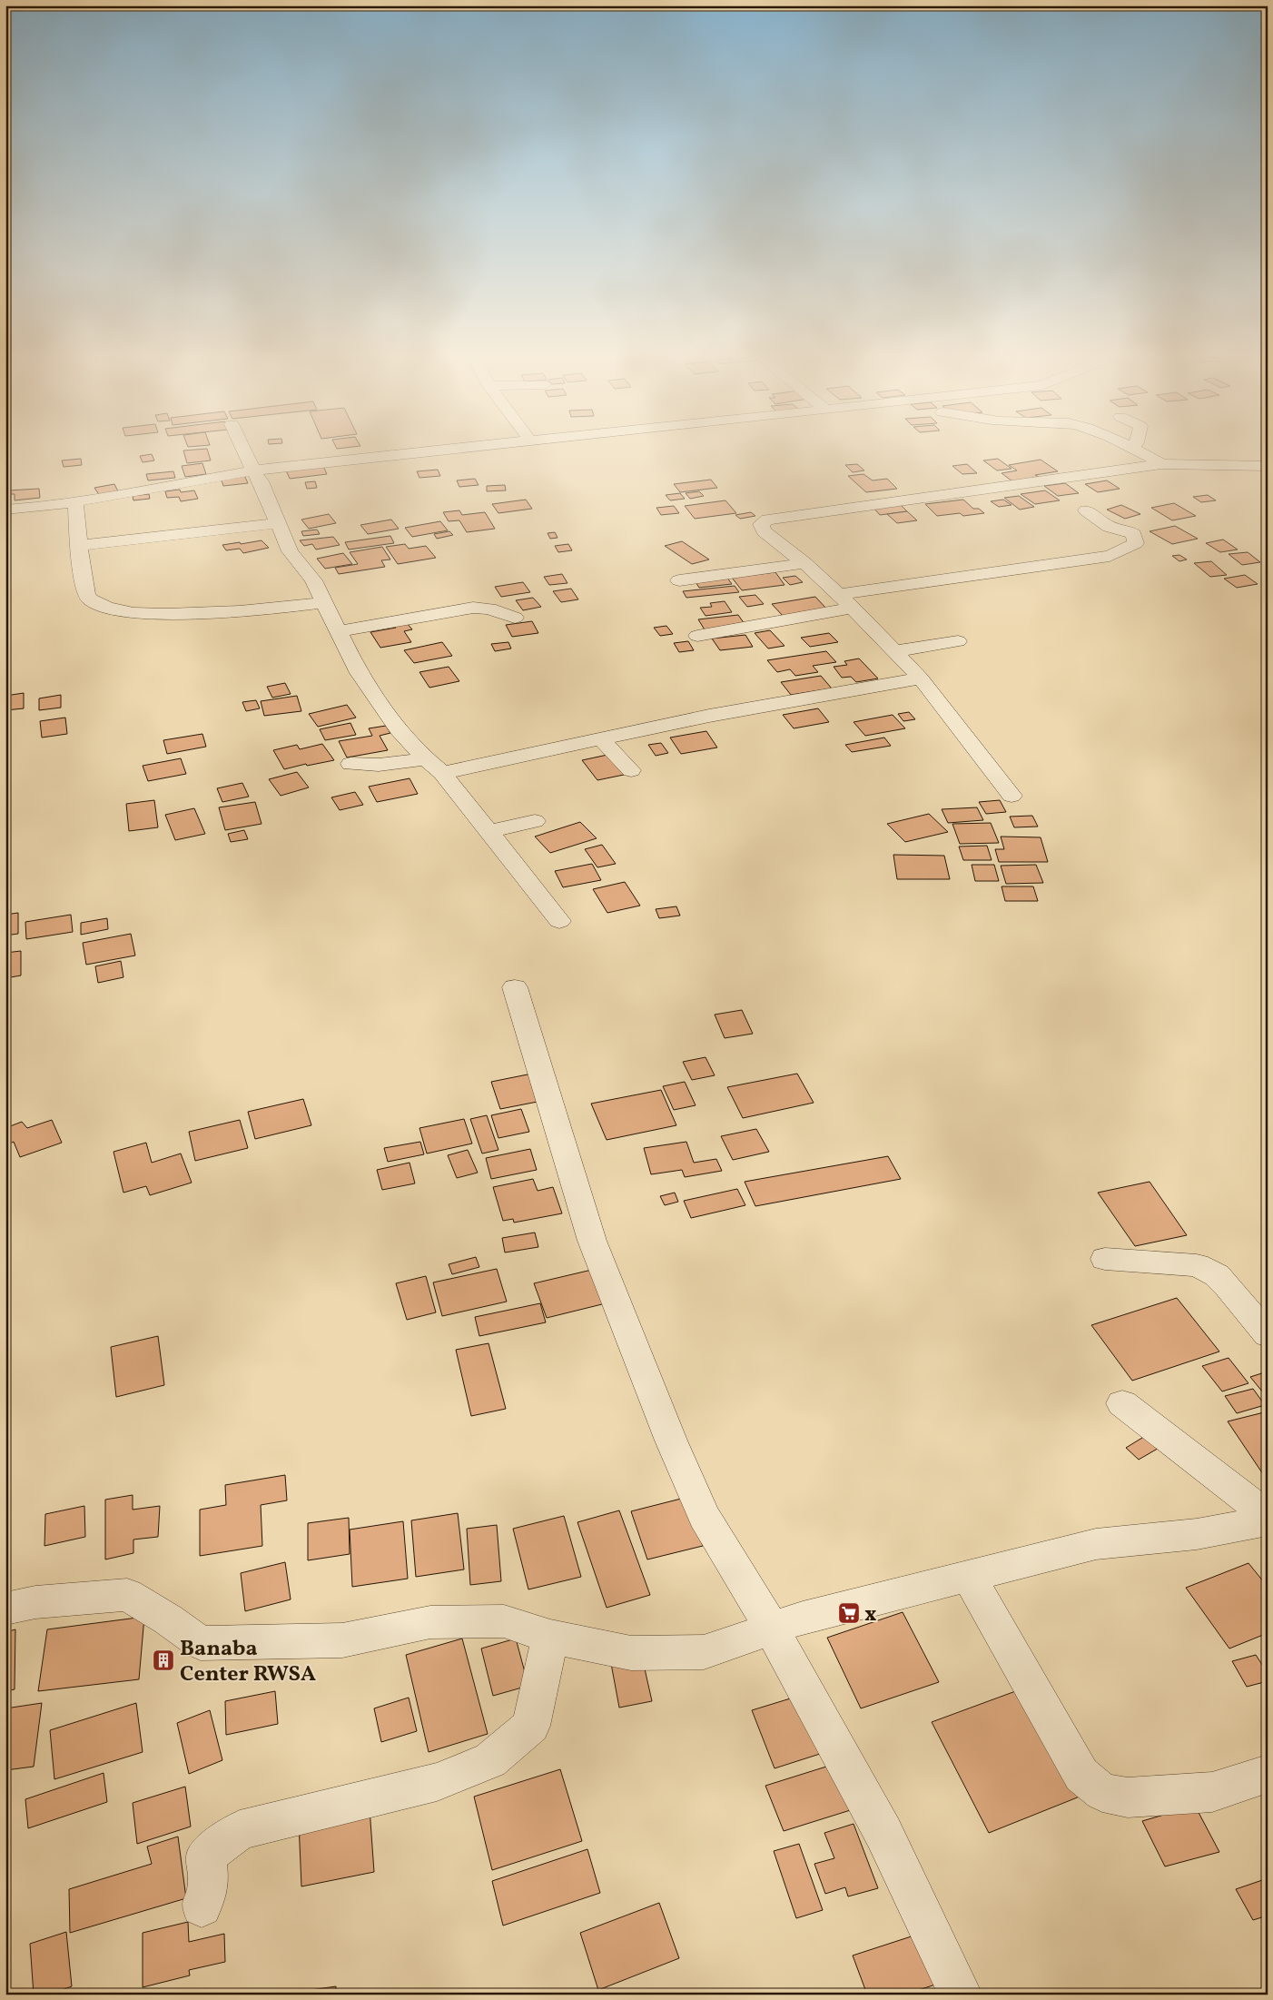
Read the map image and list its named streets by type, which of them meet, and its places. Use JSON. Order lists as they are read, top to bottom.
{
  "places": {
    "supermarket": ["x"],
    "building": ["Banaba Center RWSA"]
  }
}
